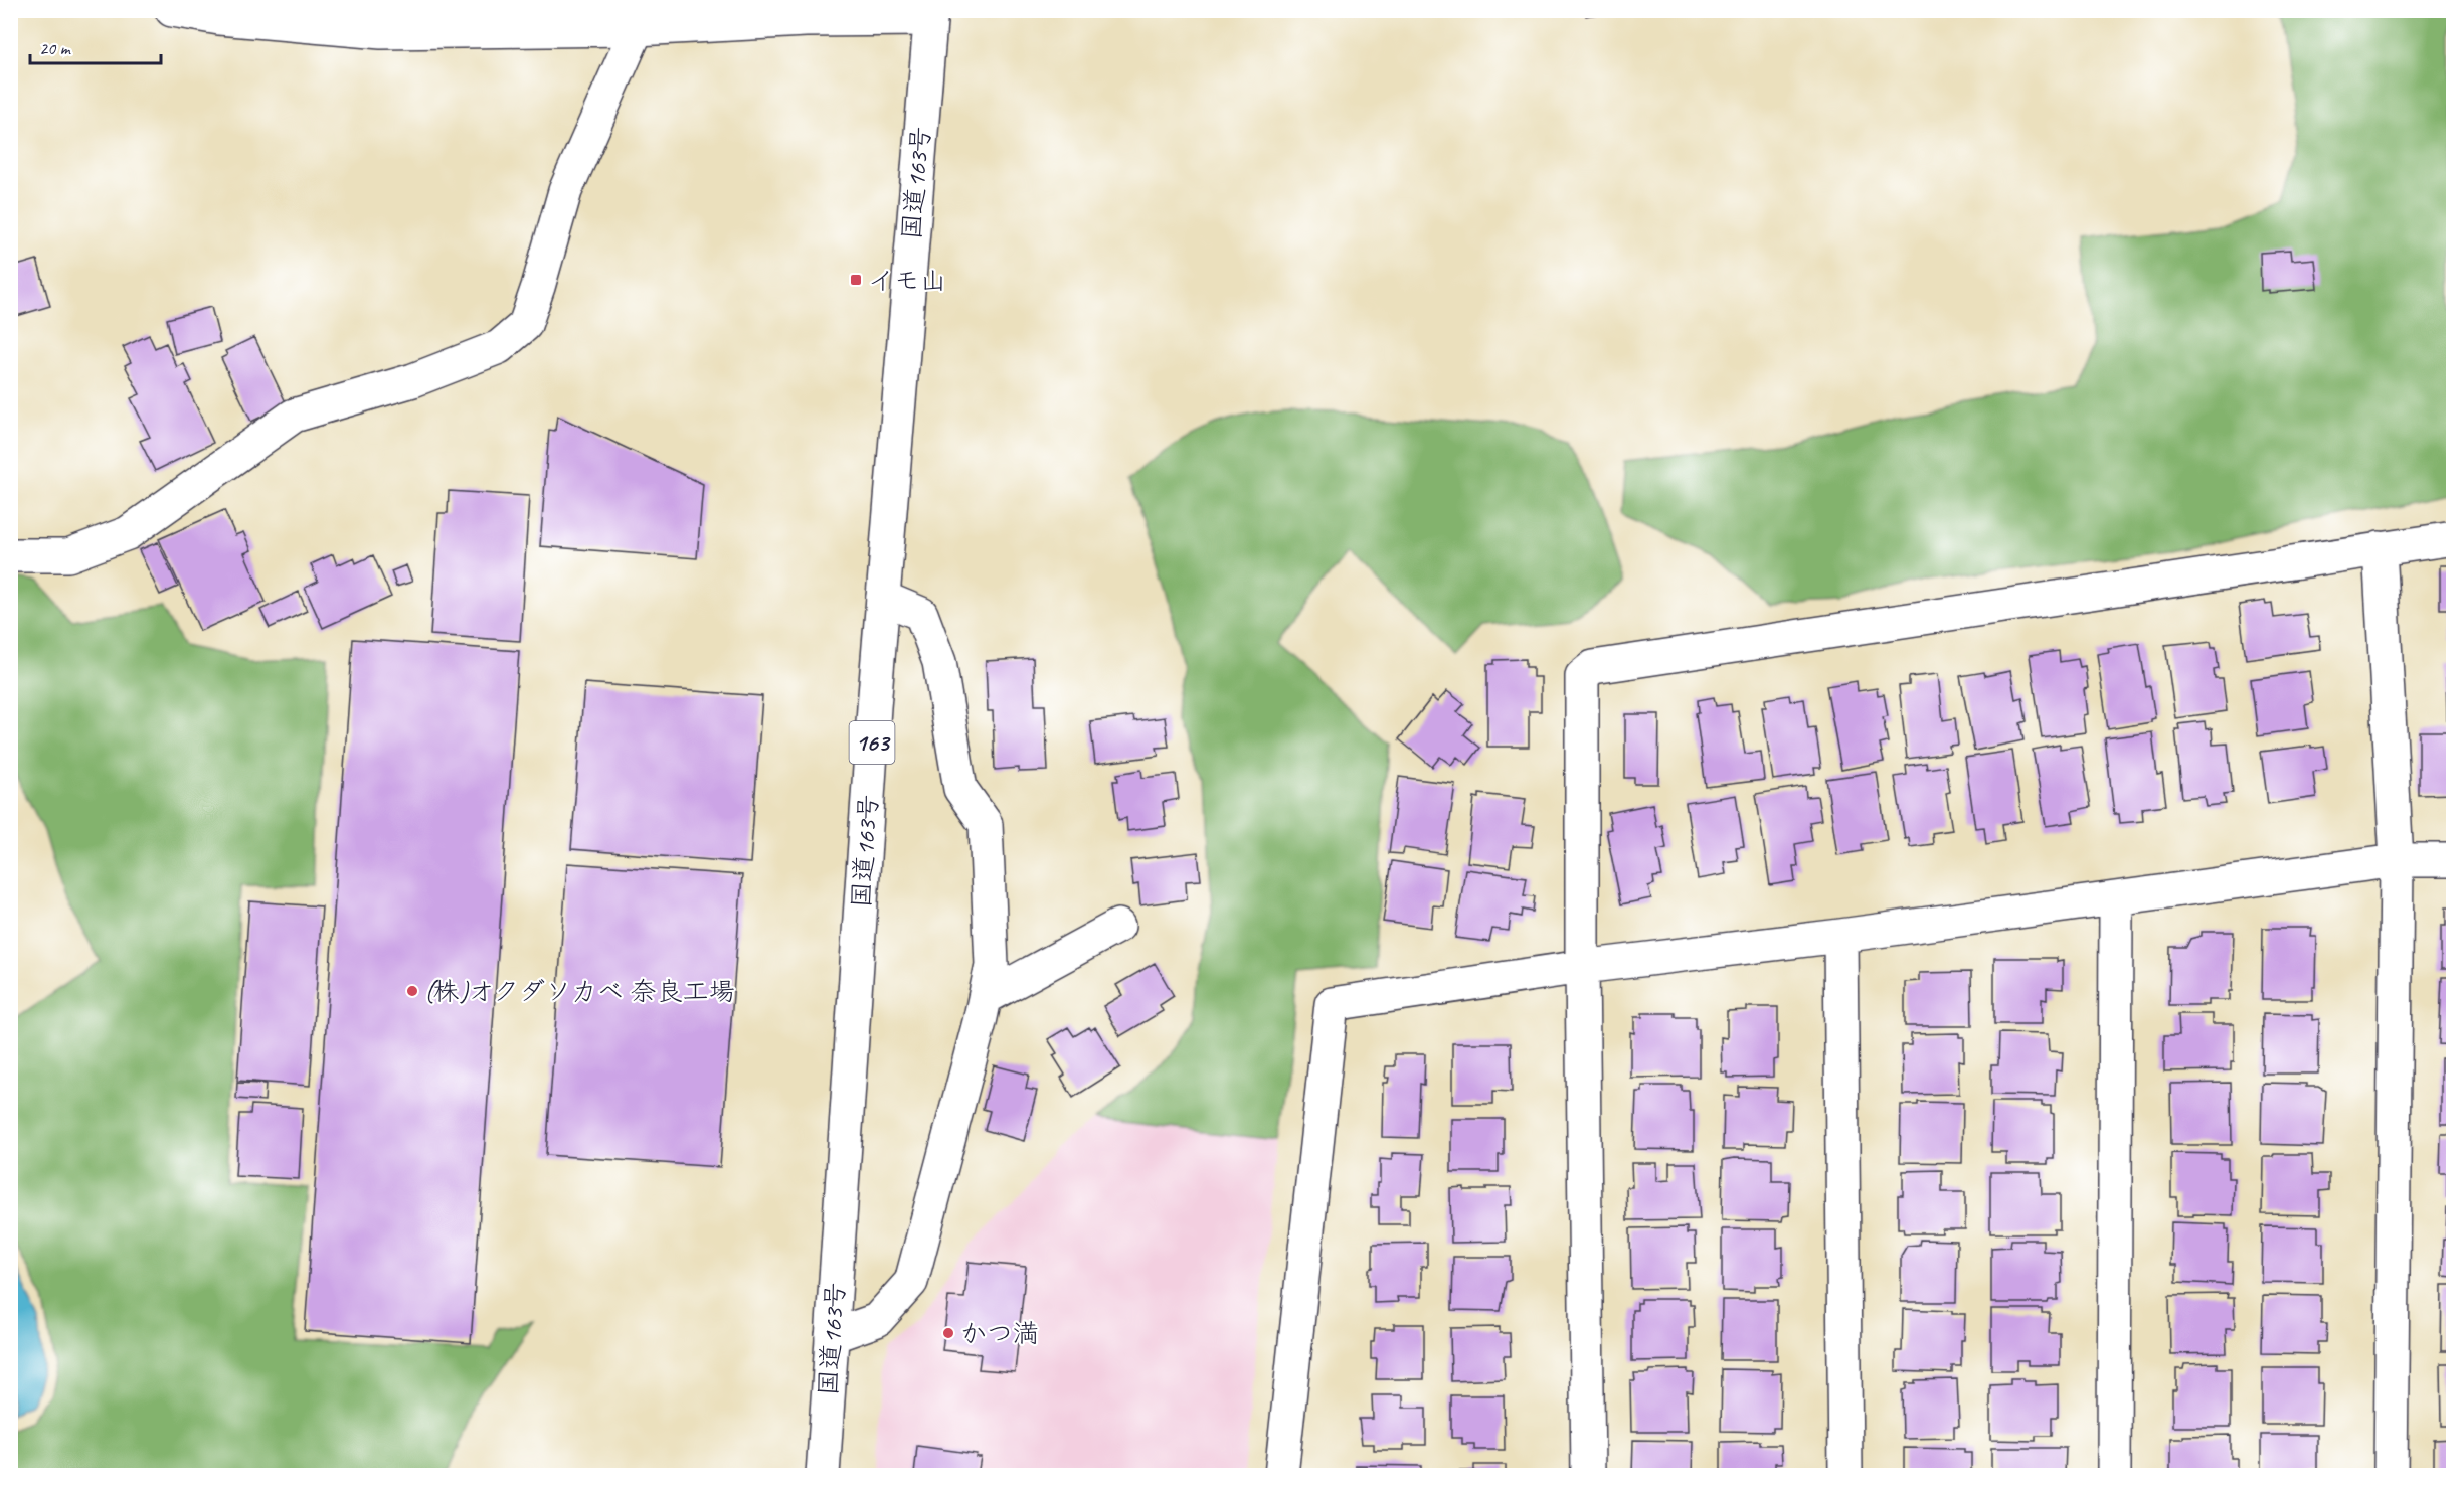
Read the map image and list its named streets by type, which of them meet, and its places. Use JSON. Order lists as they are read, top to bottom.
{
  "streets": {
    "main road": ["国道163号", "163"]
  },
  "places": {
    "transit": ["イモ山"],
    "other": ["(株)オクダソカベ 奈良工場", "かつ満"]
  },
  "scale_bar": "20 m"
}
